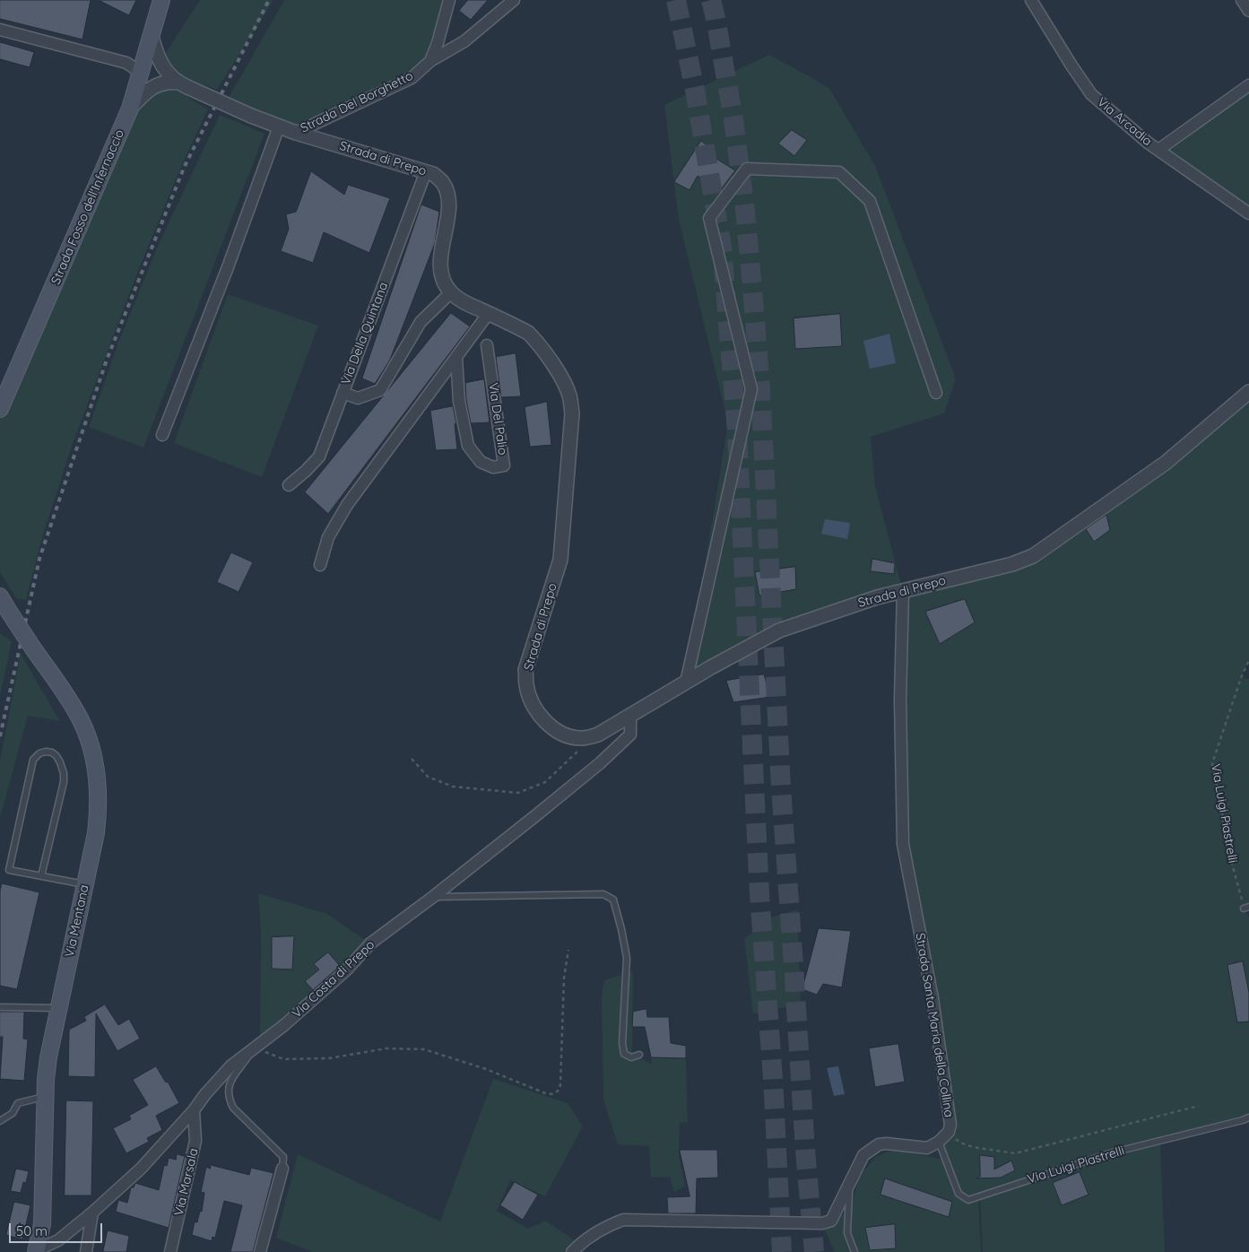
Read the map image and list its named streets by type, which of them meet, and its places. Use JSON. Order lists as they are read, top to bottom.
{
  "streets": {
    "main road": ["Strada Fosso dell'Infernaccio", "Via Mentana"],
    "street": [
      "Strada Del Borghetto",
      "Via Arcadia",
      "Strada di Prepo",
      "Via Della Quintana",
      "Via Del Palio",
      "Via Costa di Prepo",
      "Strada Santa Maria della Collina",
      "Via Marsala"
    ],
    "lane": ["Via Luigi Piastrelli"]
  },
  "crossings": [
    ["Strada Del Borghetto", "Strada di Prepo"],
    ["Strada di Prepo", "Strada Fosso dell'Infernaccio"],
    ["Strada di Prepo", "Via Della Quintana"],
    ["Strada di Prepo", "Via Costa di Prepo"],
    ["Strada di Prepo", "Strada Santa Maria della Collina"],
    ["Via Luigi Piastrelli", "Strada Santa Maria della Collina"],
    ["Via Mentana", "Via Costa di Prepo"],
    ["Via Costa di Prepo", "Via Marsala"]
  ],
  "scale_bar": "50 m"
}
